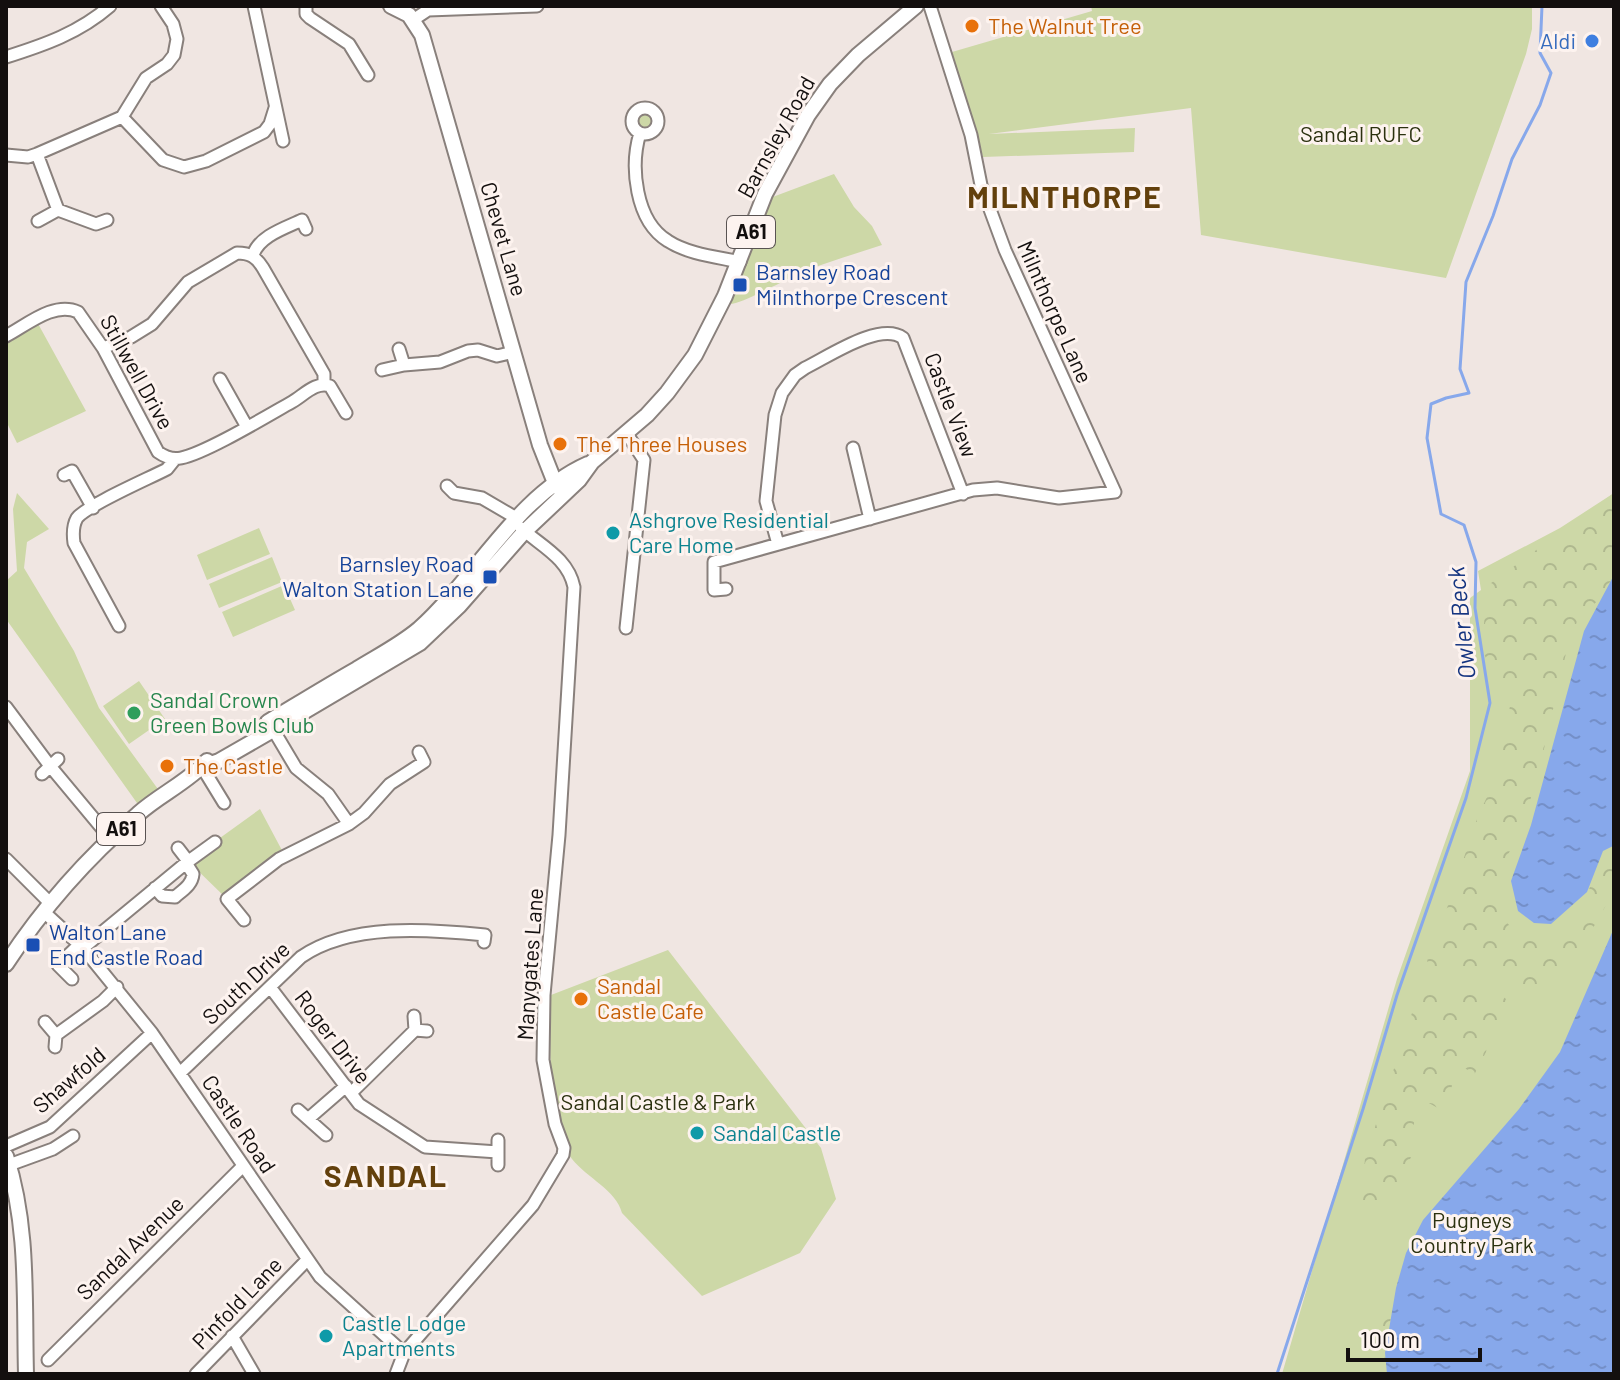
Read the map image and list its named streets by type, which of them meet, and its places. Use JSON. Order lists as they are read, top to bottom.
{
  "streets": {
    "main road": ["Barnsley Road", "A61", "Chevet Lane"],
    "street": [
      "Milnthorpe Lane",
      "Stillwell Drive",
      "Castle View",
      "Manygates Lane",
      "South Drive",
      "Roger Drive",
      "Shawfold",
      "Castle Road",
      "Sandal Avenue",
      "Pinfold Lane"
    ]
  },
  "crossings": [
    ["Barnsley Road", "Chevet Lane"],
    ["Barnsley Road", "Manygates Lane"],
    ["Barnsley Road", "Castle Road"],
    ["Milnthorpe Lane", "Castle View"],
    ["Manygates Lane", "Castle Road"],
    ["South Drive", "Roger Drive"],
    ["South Drive", "Castle Road"],
    ["Shawfold", "Castle Road"],
    ["Castle Road", "Sandal Avenue"],
    ["Castle Road", "Pinfold Lane"]
  ],
  "districts": ["MILNTHORPE", "SANDAL"],
  "water": ["Owler Beck"],
  "parks": ["Sandal RUFC", "Sandal Castle & Park", "Pugneys Country Park"],
  "places": {
    "other": [
      "The Walnut Tree",
      "Aldi",
      "The Three Houses",
      "Ashgrove Residential Care Home",
      "Sandal Crown Green Bowls Club",
      "The Castle",
      "Sandal Castle Cafe",
      "Sandal Castle",
      "Castle Lodge Apartments"
    ],
    "transit": ["Barnsley Road Milnthorpe Crescent", "Barnsley Road Walton Station Lane", "Walton Lane End Castle Road"]
  },
  "scale_bar": "100 m"
}
